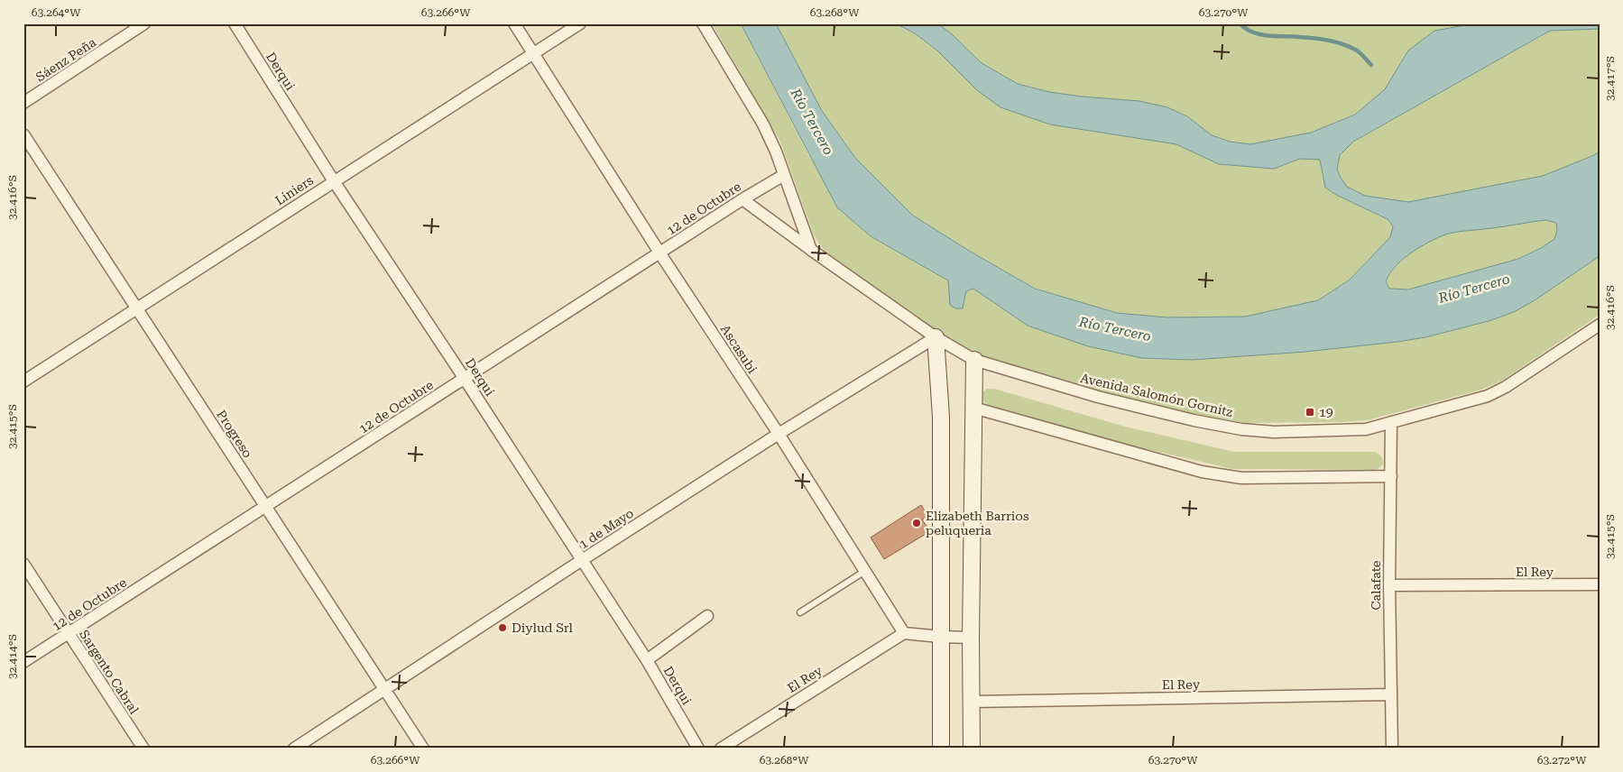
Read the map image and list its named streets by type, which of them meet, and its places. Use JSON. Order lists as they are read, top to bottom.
{
  "streets": {
    "street": [
      "Sáenz Peña",
      "Derqui",
      "Liniers",
      "12 de Octubre",
      "Ascasubi",
      "Avenida Salomón Gornitz",
      "Progreso",
      "1 de Mayo",
      "El Rey",
      "Calafate",
      "Sargento Cabral"
    ]
  },
  "crossings": [
    ["Derqui", "Liniers"],
    ["Derqui", "12 de Octubre"],
    ["Derqui", "1 de Mayo"],
    ["Liniers", "Ascasubi"],
    ["Liniers", "Progreso"],
    ["12 de Octubre", "Ascasubi"],
    ["12 de Octubre", "Avenida Salomón Gornitz"],
    ["12 de Octubre", "Progreso"],
    ["12 de Octubre", "Sargento Cabral"],
    ["Ascasubi", "1 de Mayo"],
    ["Ascasubi", "El Rey"],
    ["Avenida Salomón Gornitz", "1 de Mayo"],
    ["Avenida Salomón Gornitz", "Calafate"],
    ["Progreso", "1 de Mayo"],
    ["El Rey", "Calafate"]
  ],
  "water": ["Río Tercero"],
  "places": {
    "transit": ["19"],
    "other": ["Elizabeth Barrios peluqueria", "Diylud Srl"]
  },
  "coordinates": [
    "63.264°W",
    "63.266°W",
    "63.268°W",
    "63.270°W",
    "32.417°S",
    "32.416°S",
    "32.415°S",
    "32.414°S",
    "63.272°W"
  ]
}
